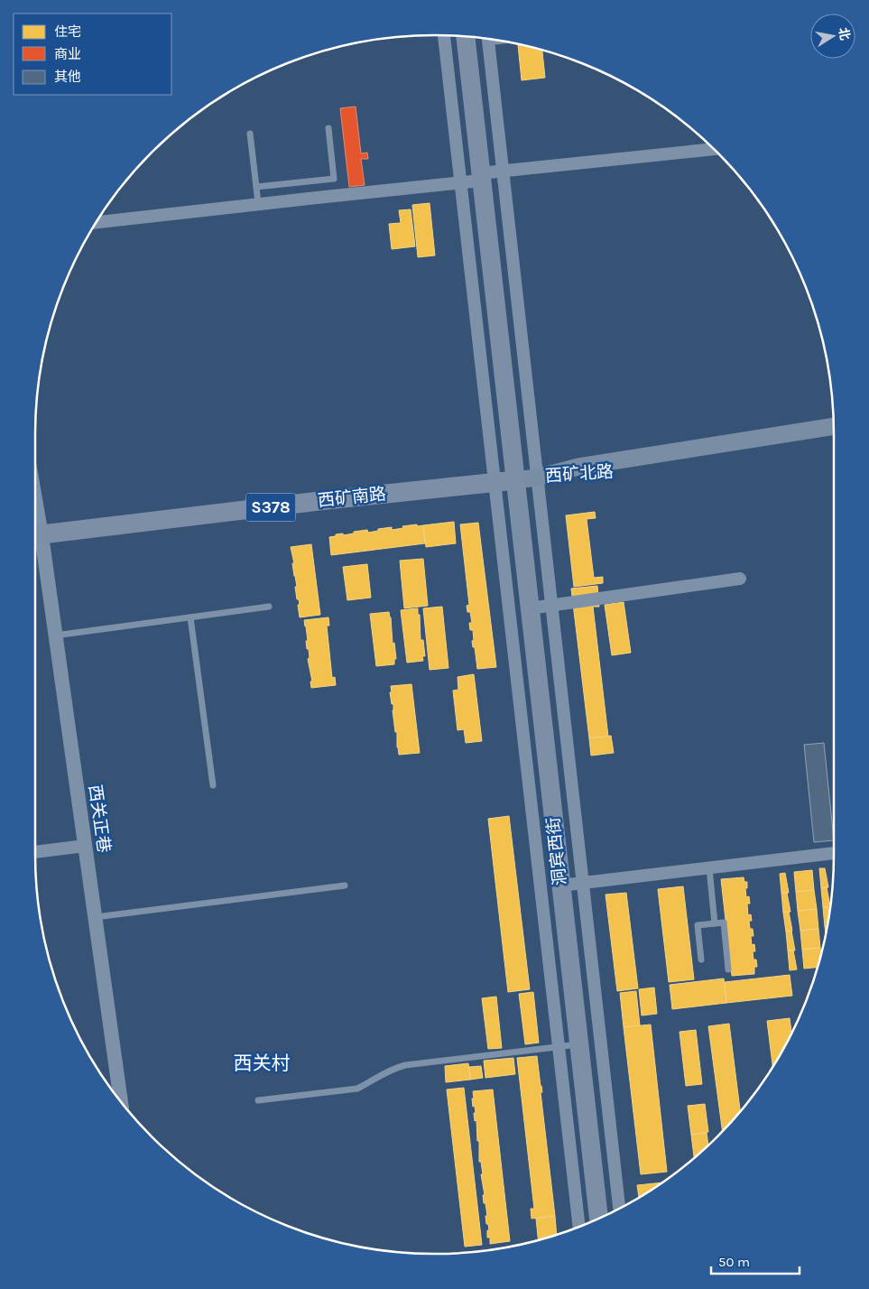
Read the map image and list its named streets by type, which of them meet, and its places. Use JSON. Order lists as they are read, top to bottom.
{
  "streets": {
    "main road": [
      "西矿北路",
      "西矿南路",
      "S378",
      "洞宾西街"
    ],
    "street": ["西关正巷"]
  },
  "crossings": [
    ["西矿南路", "洞宾西街"]
  ],
  "districts": ["西关村"],
  "legend": ["住宅", "商业", "其他"],
  "scale_bar": "50 m",
  "north": "right"
}
